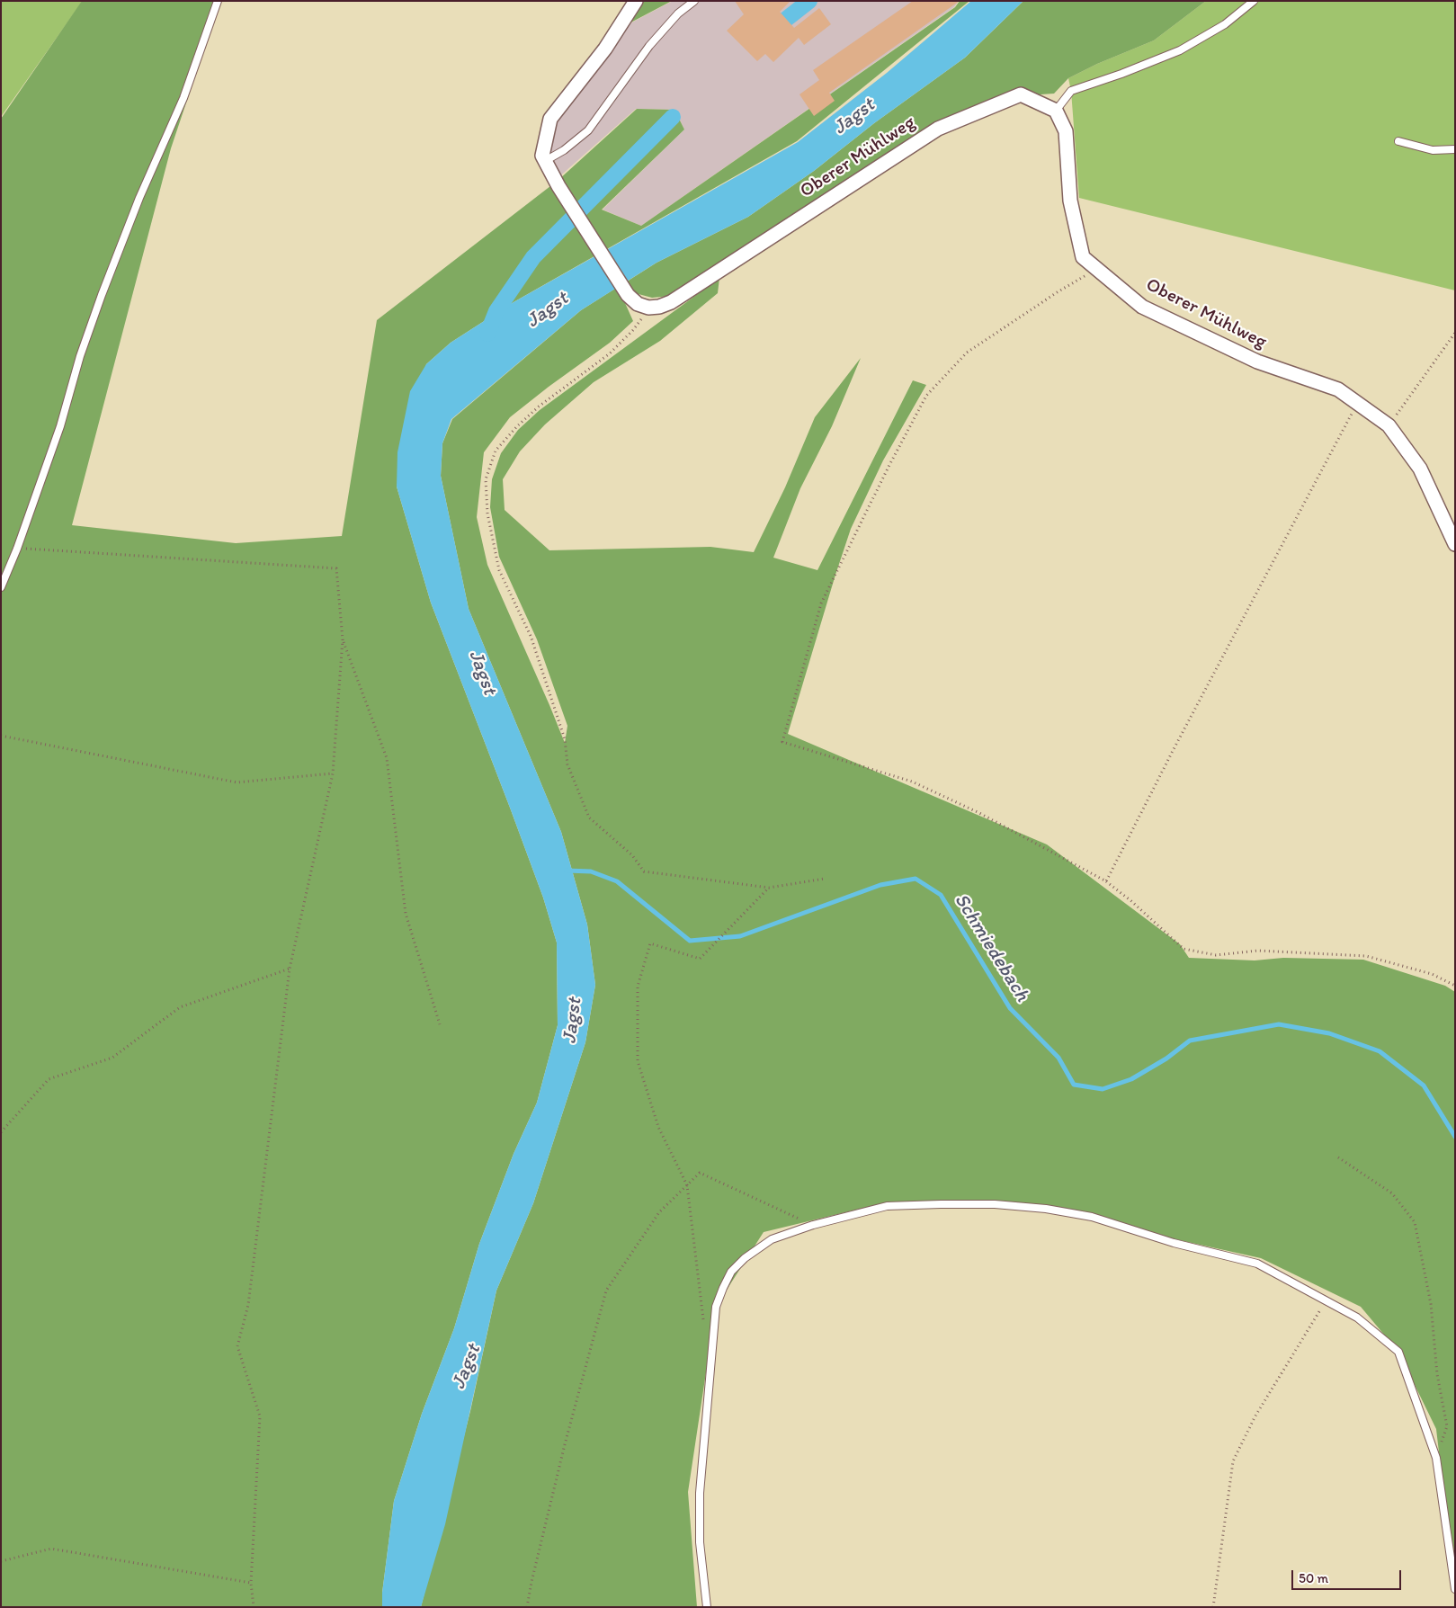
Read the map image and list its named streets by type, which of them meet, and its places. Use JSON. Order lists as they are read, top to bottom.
{
  "streets": {
    "street": ["Oberer Mühlweg"]
  },
  "water": ["Jagst", "Schmiedebach"],
  "scale_bar": "50 m"
}
